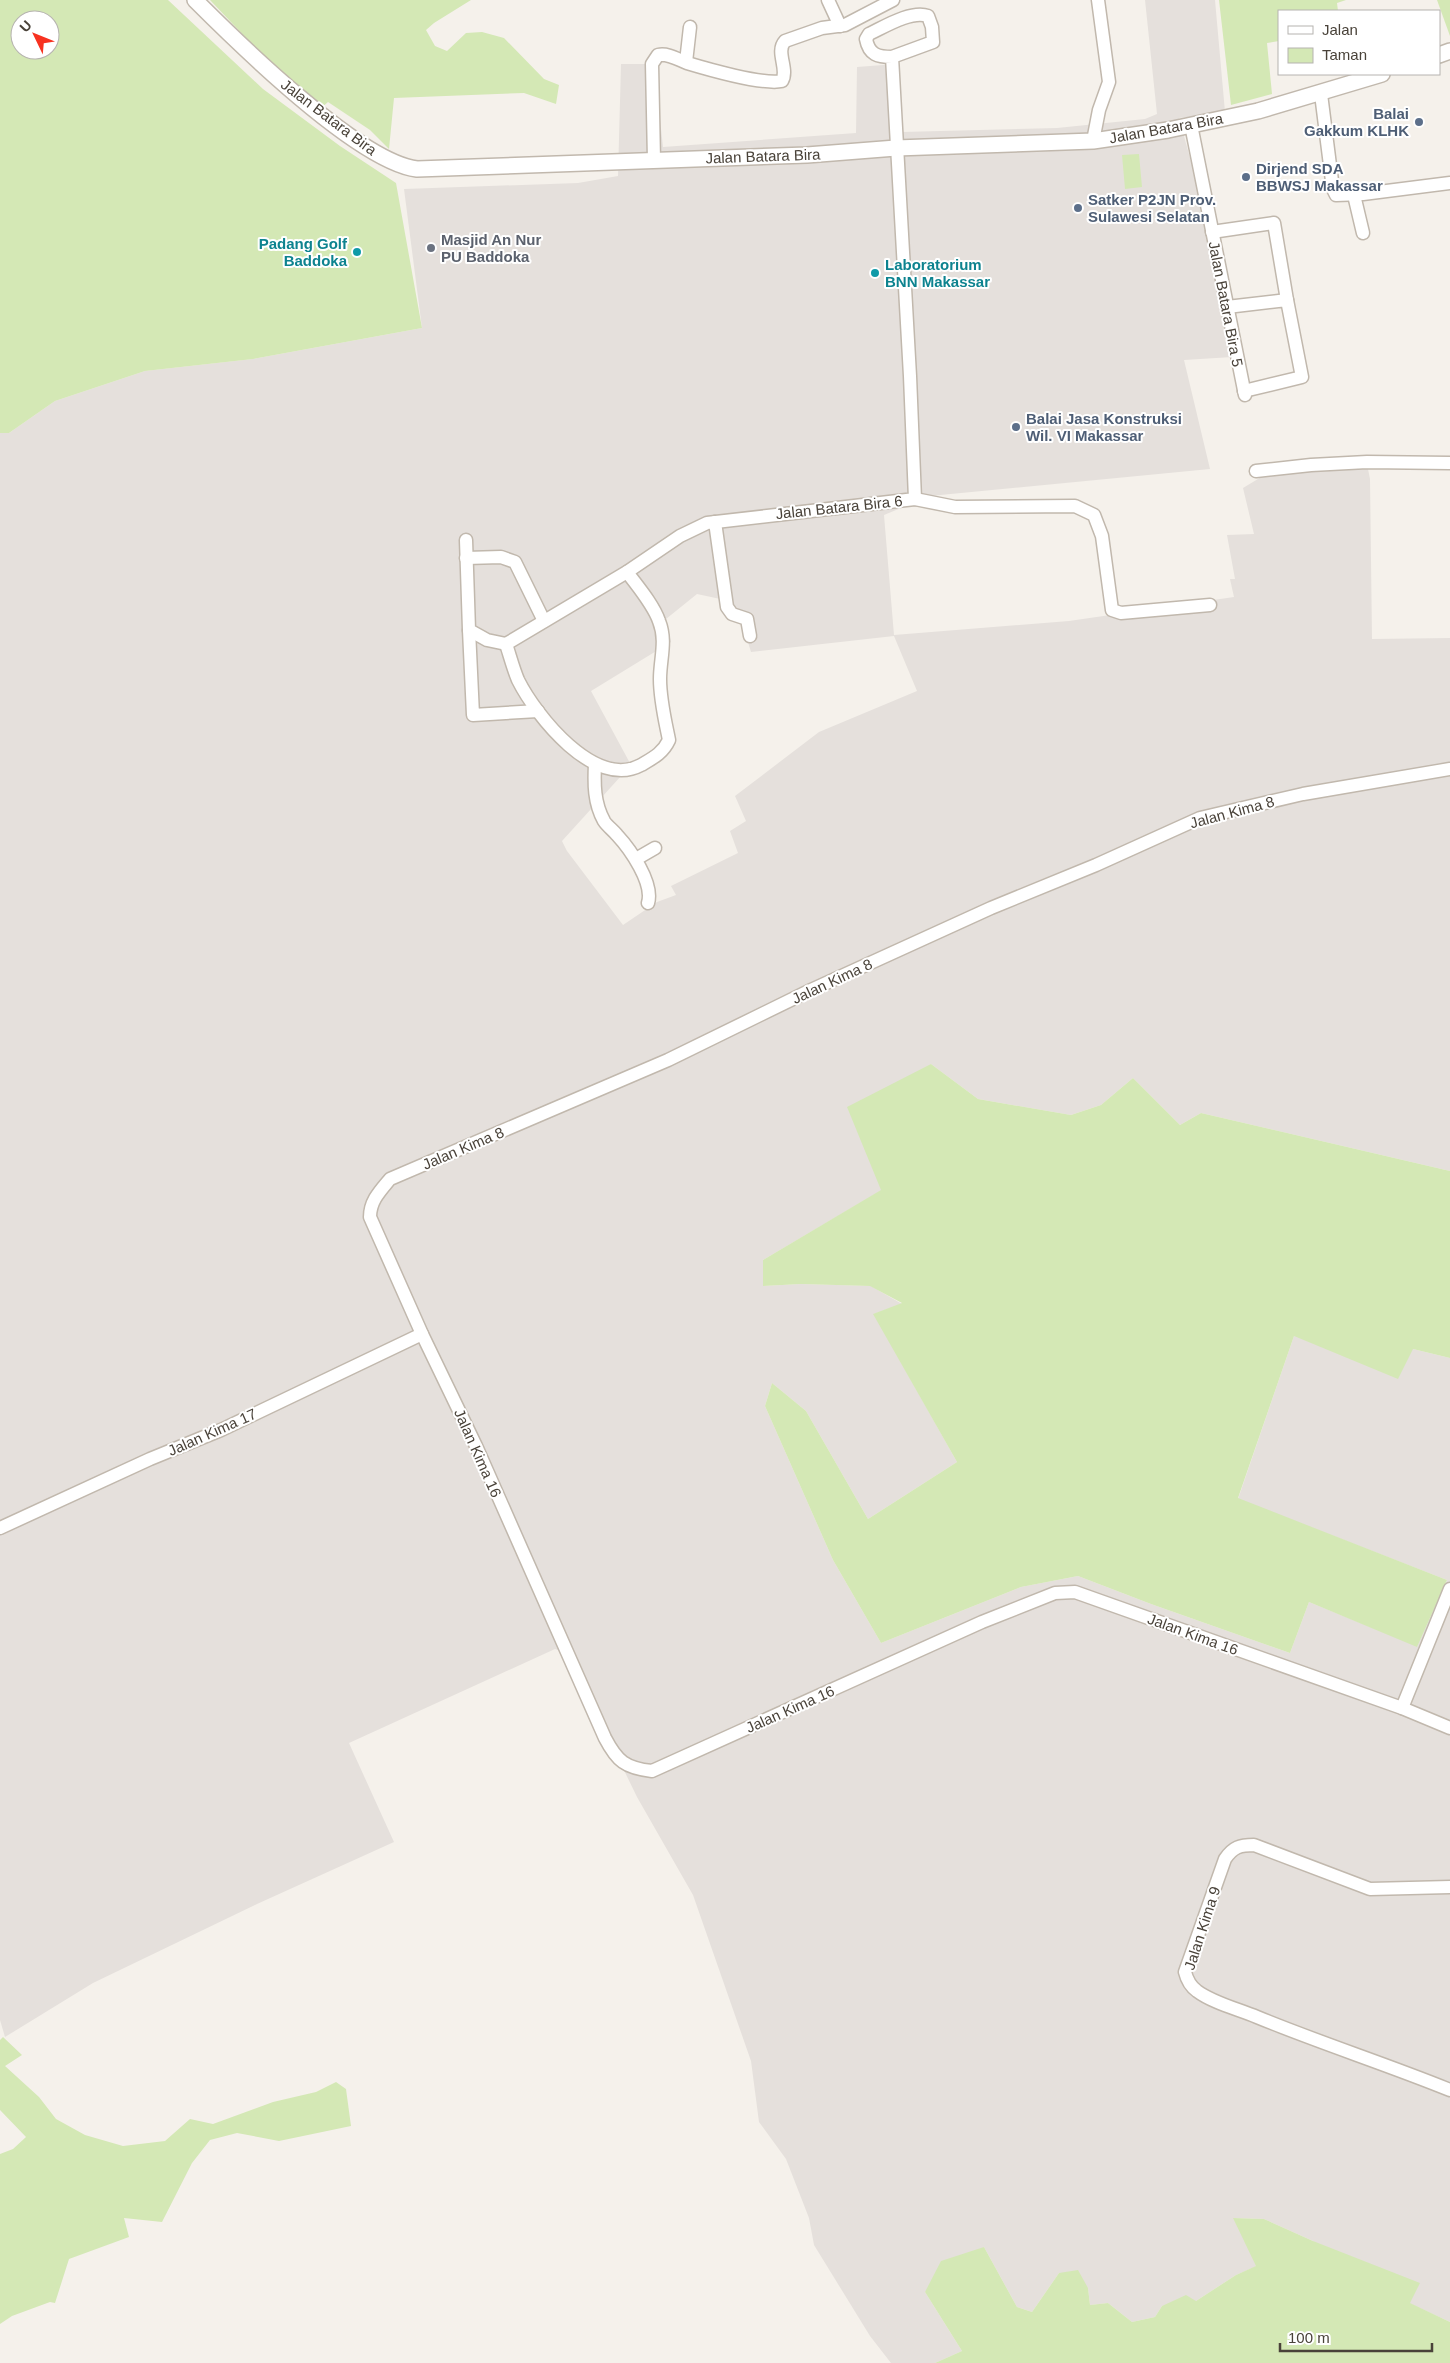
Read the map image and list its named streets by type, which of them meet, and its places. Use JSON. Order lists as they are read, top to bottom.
{
  "streets": {
    "street": [
      "Jalan Batara Bira",
      "Jalan Batara Bira 5",
      "Jalan Batara Bira 6",
      "Jalan Kima 8",
      "Jalan Kima 17",
      "Jalan Kima 16",
      "Jalan Kima 9"
    ]
  },
  "crossings": [
    ["Jalan Batara Bira", "Jalan Batara Bira 5"],
    ["Jalan Batara Bira", "Jalan Batara Bira 6"],
    ["Jalan Kima 8", "Jalan Kima 17"],
    ["Jalan Kima 8", "Jalan Kima 16"],
    ["Jalan Kima 17", "Jalan Kima 16"]
  ],
  "places": [
    "Balai Gakkum KLHK",
    "Dirjend SDA BBWSJ Makassar",
    "Satker P2JN Prov. Sulawesi Selatan",
    "Masjid An Nur PU Baddoka",
    "Padang Golf Baddoka",
    "Laboratorium BNN Makassar",
    "Balai Jasa Konstruksi Wil. VI Makassar"
  ],
  "legend": ["Jalan", "Taman"],
  "scale_bar": "100 m",
  "north": "top left"
}
